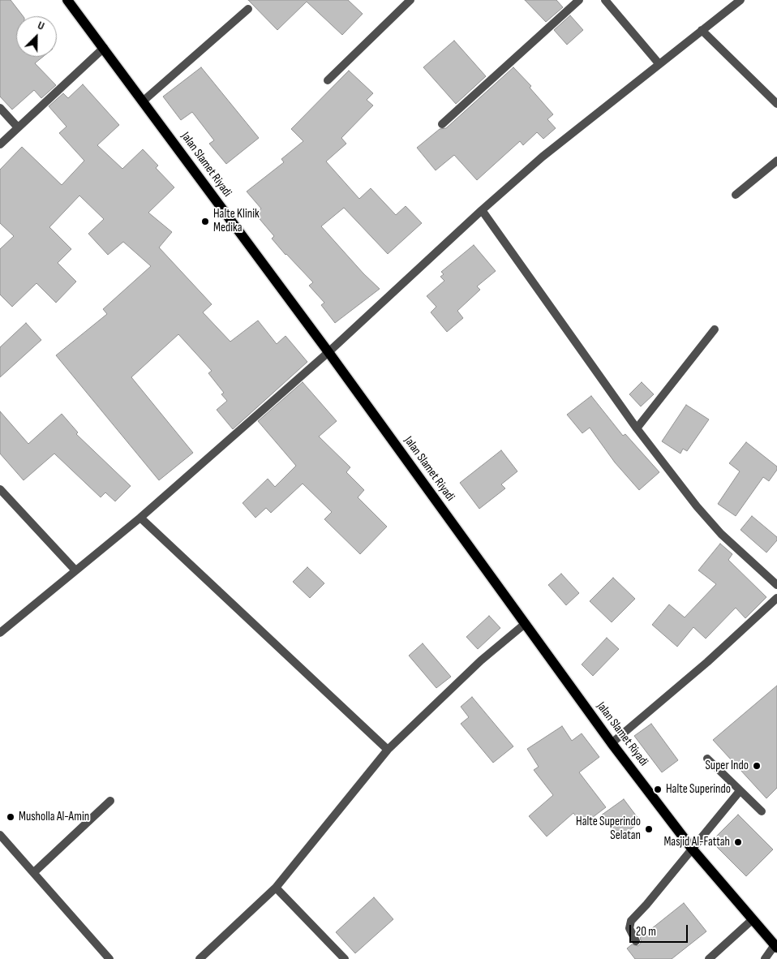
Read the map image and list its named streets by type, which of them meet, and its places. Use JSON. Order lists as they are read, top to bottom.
{
  "streets": {
    "main road": ["Jalan Slamet Riyadi"]
  },
  "places": [
    "Halte Klinik Medika",
    "Super Indo",
    "Halte Superindo",
    "Musholla Al-Amin",
    "Halte Superindo Selatan",
    "Masjid Al-Fattah"
  ],
  "scale_bar": "20 m",
  "north": "top right"
}
